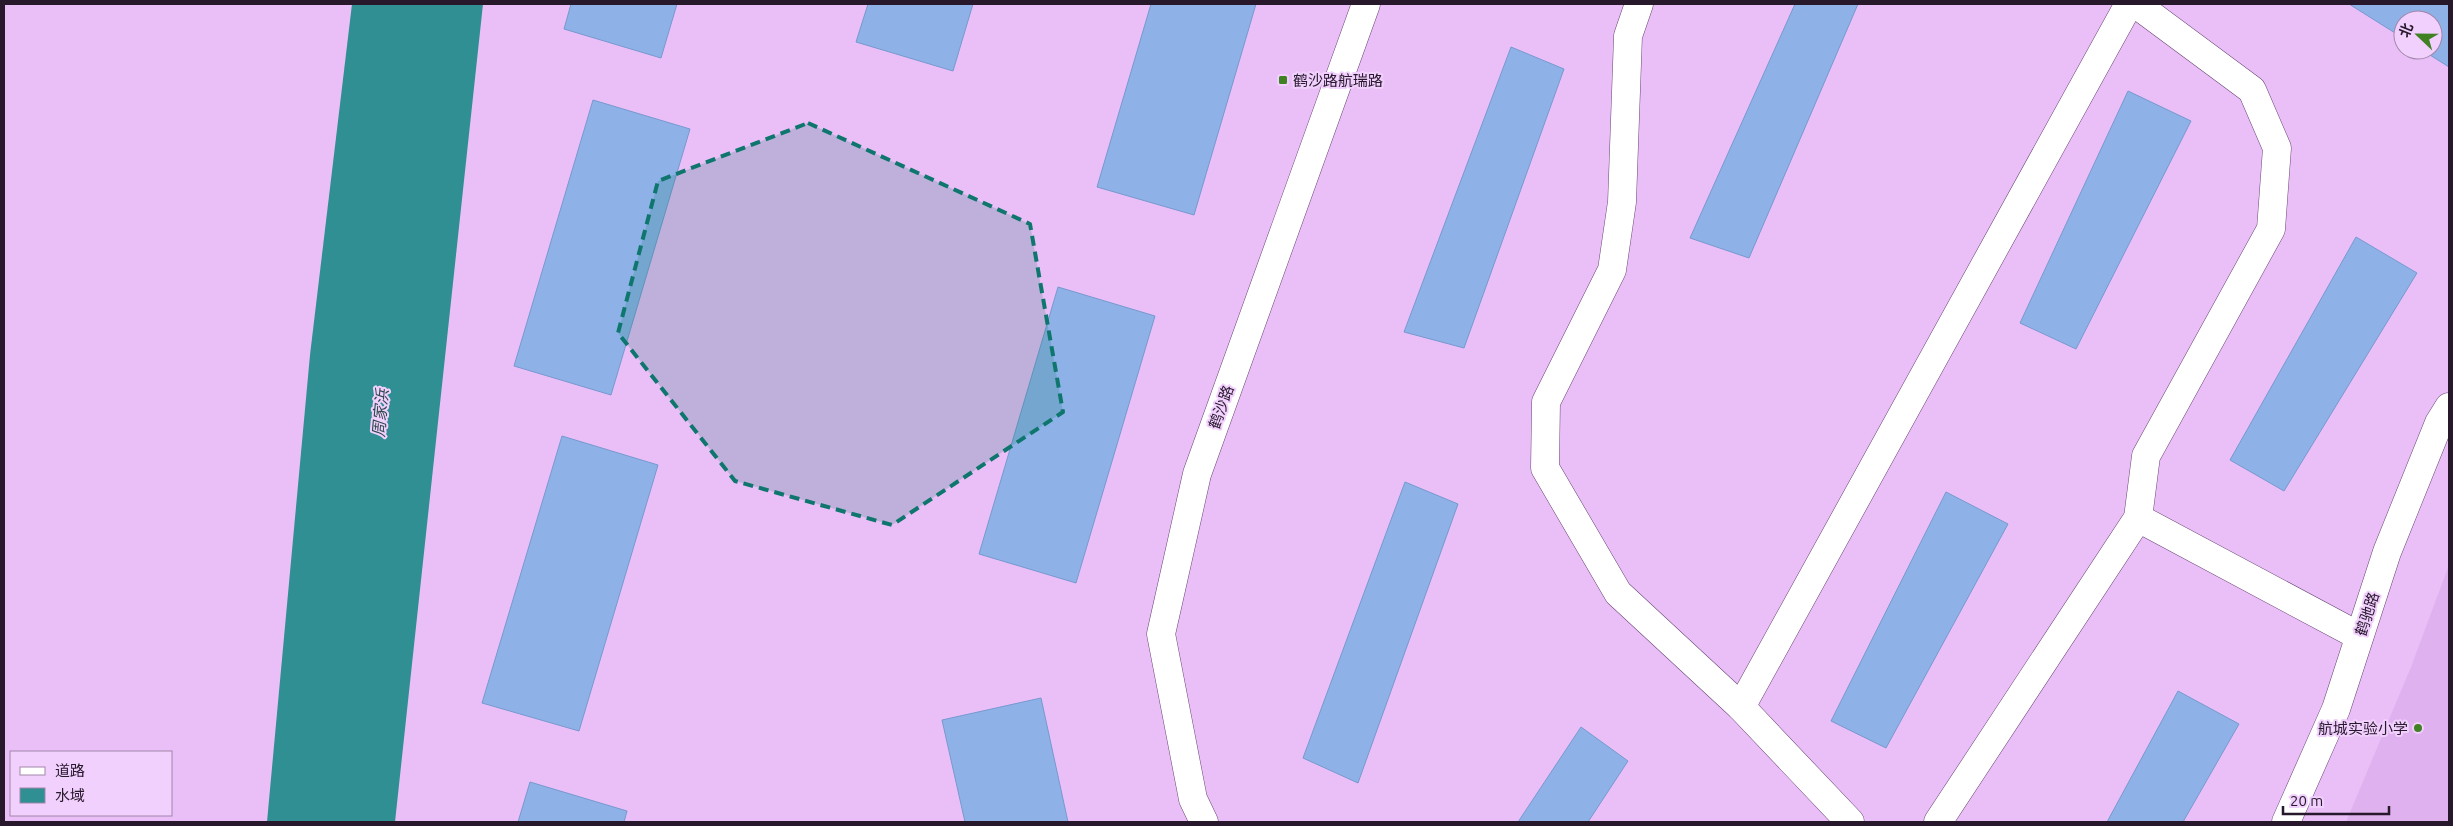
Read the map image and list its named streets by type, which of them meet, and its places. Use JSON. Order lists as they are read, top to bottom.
{
  "streets": {
    "street": ["鹤沙路", "鹤驰路"]
  },
  "water": ["周家浜"],
  "places": {
    "transit": ["鹤沙路航瑞路"],
    "other": ["航城实验小学"]
  },
  "legend": ["道路", "水域"],
  "scale_bar": "20 m",
  "north": "left"
}
